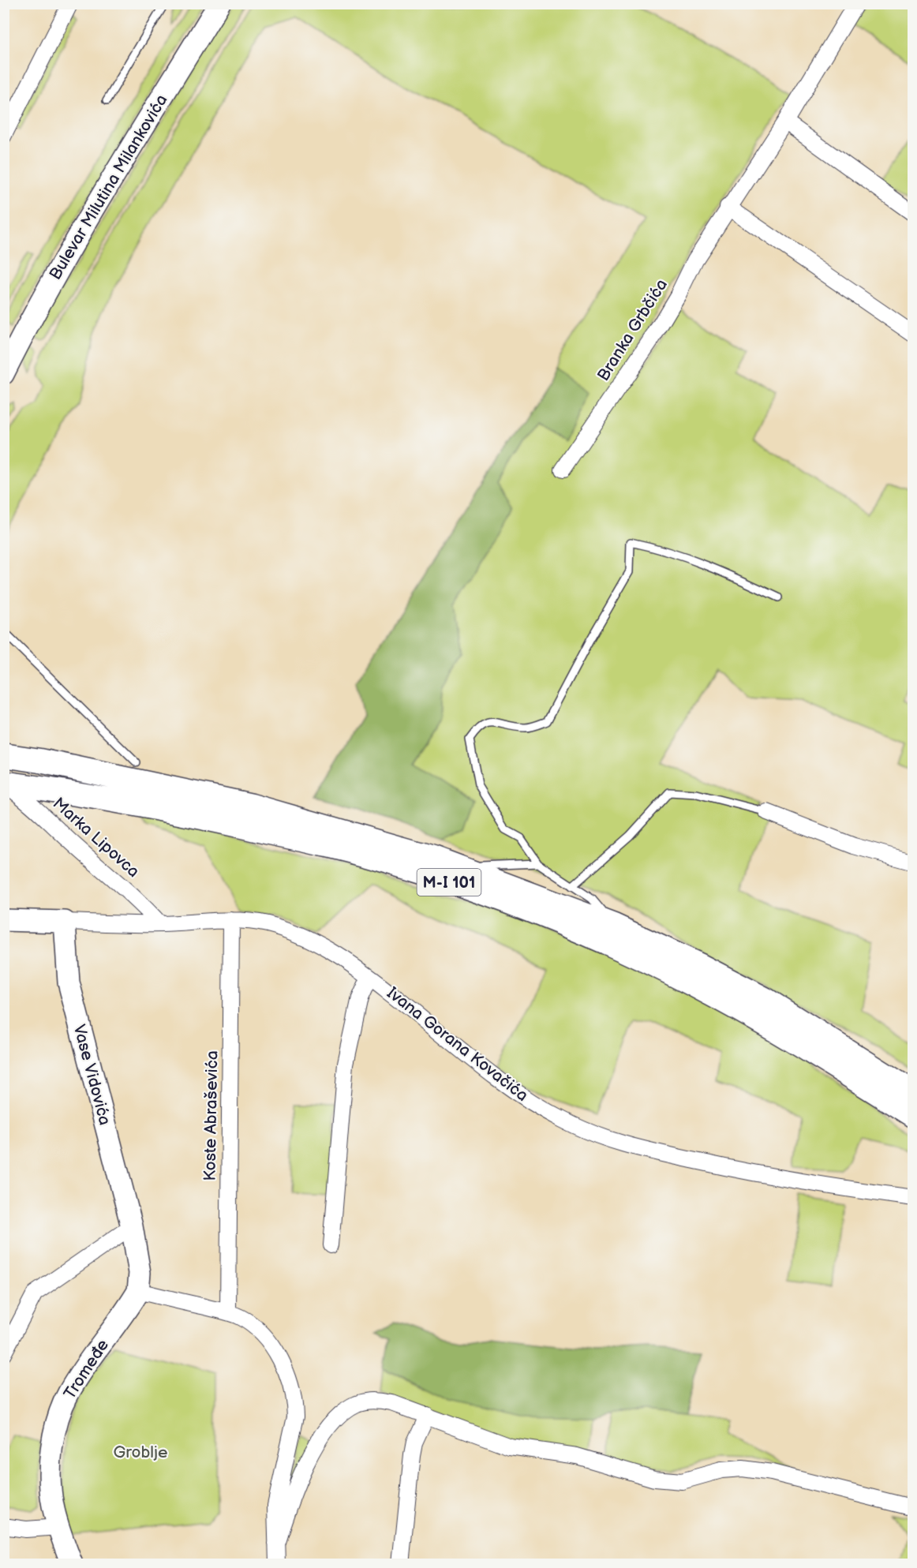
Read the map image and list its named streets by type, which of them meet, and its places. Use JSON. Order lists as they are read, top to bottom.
{
  "streets": {
    "main road": ["M-I 101"],
    "street": [
      "Bulevar Milutina Milankovića",
      "Branka Grbčića",
      "Marka Lipovca",
      "Ivana Gorana Kovačića",
      "Vase Vidovića",
      "Koste Abraševića",
      "Tromeđe"
    ]
  },
  "crossings": [
    ["Marka Lipovca", "M-I 101"],
    ["Marka Lipovca", "Ivana Gorana Kovačića"],
    ["Ivana Gorana Kovačića", "Vase Vidovića"],
    ["Ivana Gorana Kovačića", "Koste Abraševića"],
    ["Vase Vidovića", "Tromeđe"]
  ],
  "parks": ["Groblje"]
}
